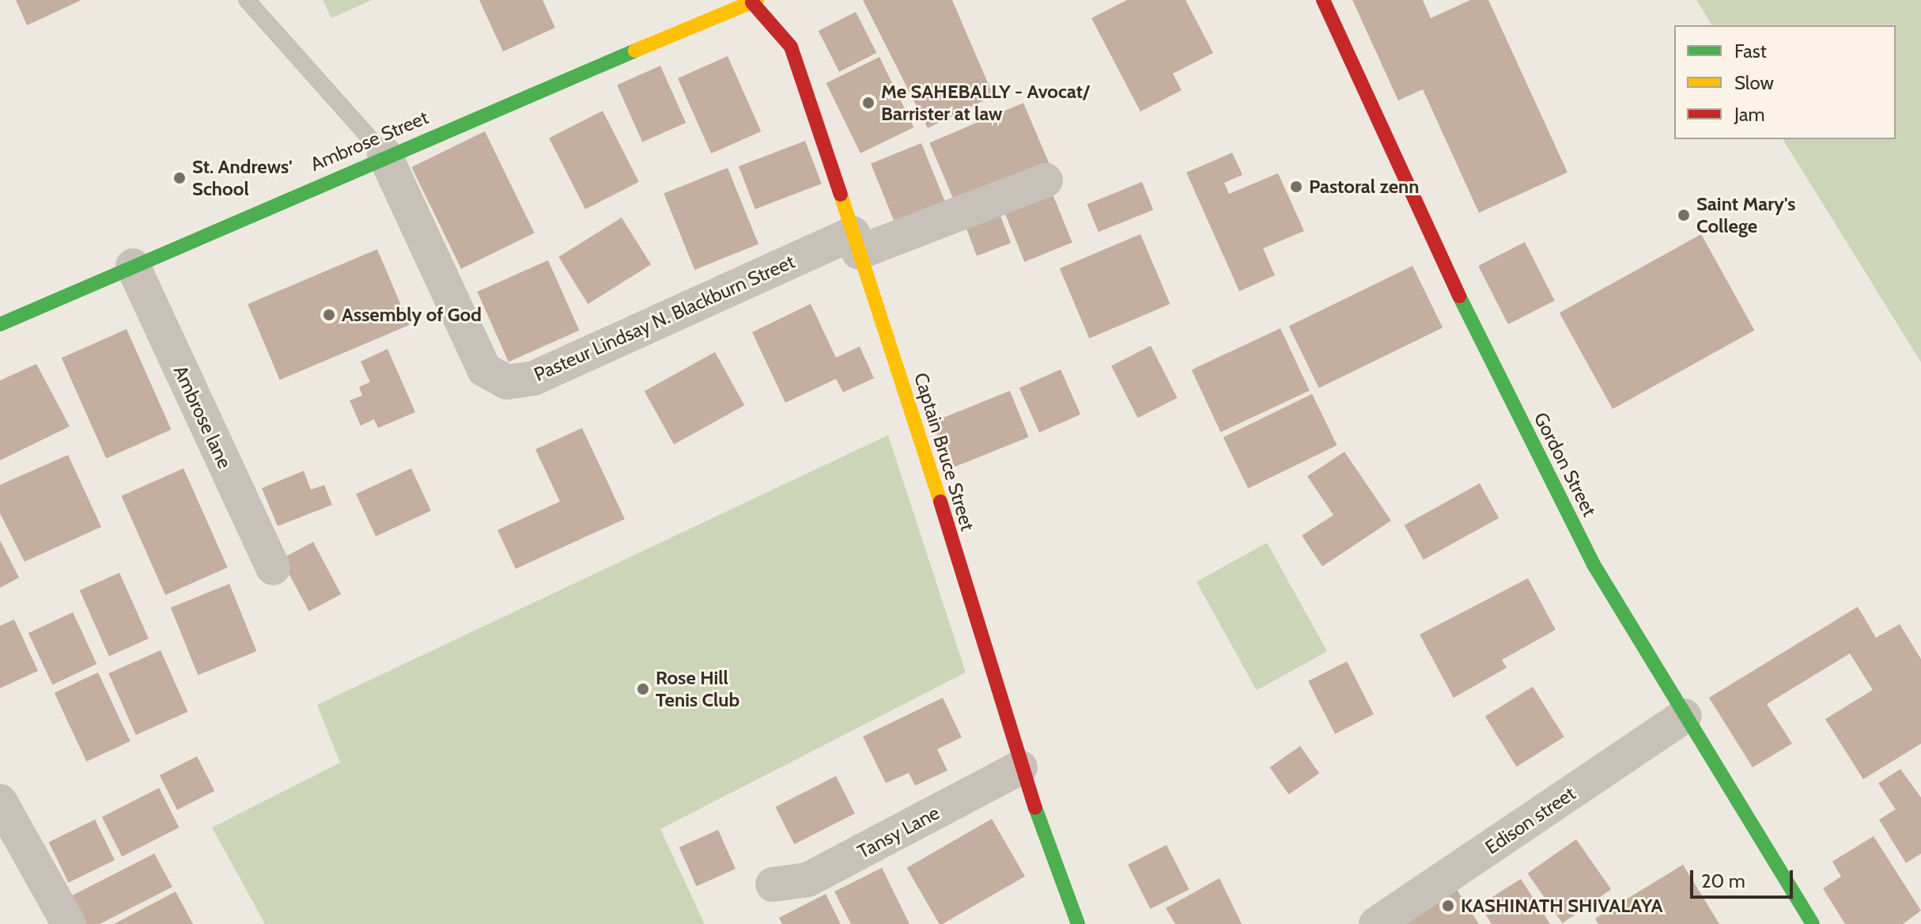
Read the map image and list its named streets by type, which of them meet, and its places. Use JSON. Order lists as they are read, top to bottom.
{
  "streets": {
    "street": [
      "Ambrose Street",
      "Pasteur Lindsay N. Blackburn Street",
      "Ambrose lane",
      "Captain Bruce Street",
      "Gordon Street",
      "Edison street",
      "Tansy Lane"
    ]
  },
  "crossings": [
    ["Ambrose Street", "Pasteur Lindsay N. Blackburn Street"],
    ["Ambrose Street", "Ambrose lane"],
    ["Ambrose Street", "Captain Bruce Street"],
    ["Pasteur Lindsay N. Blackburn Street", "Captain Bruce Street"],
    ["Captain Bruce Street", "Tansy Lane"],
    ["Gordon Street", "Edison street"]
  ],
  "places": [
    "Me SAHEBALLY - Avocat/ Barrister at law",
    "St. Andrews' School",
    "Pastoral zenn",
    "Saint Mary's College",
    "Assembly of God",
    "Rose Hill Tenis Club",
    "KASHINATH SHIVALAYA"
  ],
  "legend": ["Fast", "Slow", "Jam"],
  "scale_bar": "20 m"
}
